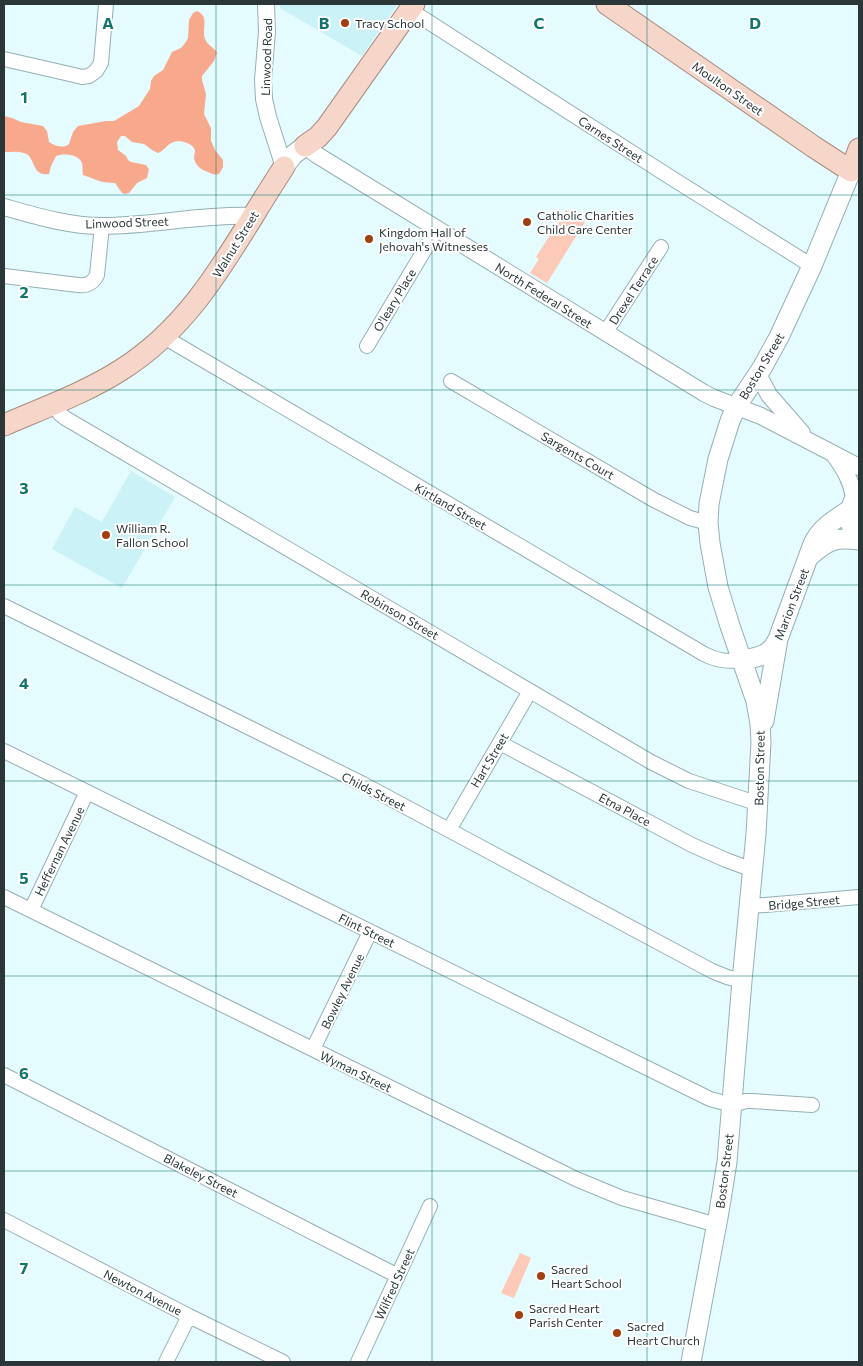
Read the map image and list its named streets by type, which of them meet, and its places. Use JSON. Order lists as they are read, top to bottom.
{
  "streets": {
    "main road": [
      "Moulton Street",
      "Walnut Street",
      "Boston Street",
      "Marion Street"
    ],
    "street": [
      "Linwood Road",
      "Carnes Street",
      "Linwood Street",
      "Drexel Terrace",
      "North Federal Street",
      "O'leary Place",
      "Sargents Court",
      "Kirtland Street",
      "Robinson Street",
      "Hart Street",
      "Childs Street",
      "Etna Place",
      "Heffernan Avenue",
      "Bridge Street",
      "Flint Street",
      "Bowley Avenue",
      "Wyman Street",
      "Blakeley Street",
      "Wilfred Street",
      "Newton Avenue"
    ]
  },
  "crossings": [
    ["Linwood Road", "Walnut Street"],
    ["Moulton Street", "Boston Street"],
    ["Carnes Street", "Walnut Street"],
    ["Carnes Street", "Boston Street"],
    ["Linwood Street", "Walnut Street"],
    ["Walnut Street", "North Federal Street"],
    ["Walnut Street", "Kirtland Street"],
    ["Walnut Street", "Robinson Street"],
    ["Drexel Terrace", "North Federal Street"],
    ["North Federal Street", "O'leary Place"],
    ["North Federal Street", "Boston Street"],
    ["Boston Street", "Sargents Court"],
    ["Boston Street", "Kirtland Street"],
    ["Boston Street", "Marion Street"],
    ["Boston Street", "Robinson Street"],
    ["Boston Street", "Childs Street"],
    ["Boston Street", "Etna Place"],
    ["Boston Street", "Bridge Street"],
    ["Boston Street", "Flint Street"],
    ["Boston Street", "Wyman Street"],
    ["Kirtland Street", "Marion Street"],
    ["Robinson Street", "Hart Street"],
    ["Hart Street", "Childs Street"],
    ["Hart Street", "Etna Place"],
    ["Heffernan Avenue", "Flint Street"],
    ["Heffernan Avenue", "Wyman Street"],
    ["Flint Street", "Bowley Avenue"],
    ["Bowley Avenue", "Wyman Street"],
    ["Blakeley Street", "Wilfred Street"]
  ],
  "places": [
    "Tracy School",
    "Catholic Charities Child Care Center",
    "Kingdom Hall of Jehovah's Witnesses",
    "William R. Fallon School",
    "Sacred Heart School",
    "Sacred Heart Parish Center",
    "Sacred Heart Church"
  ],
  "grid": {
    "columns": [
      "A",
      "B",
      "C",
      "D"
    ],
    "rows": [
      "1",
      "2",
      "3",
      "4",
      "5",
      "6",
      "7"
    ]
  }
}
